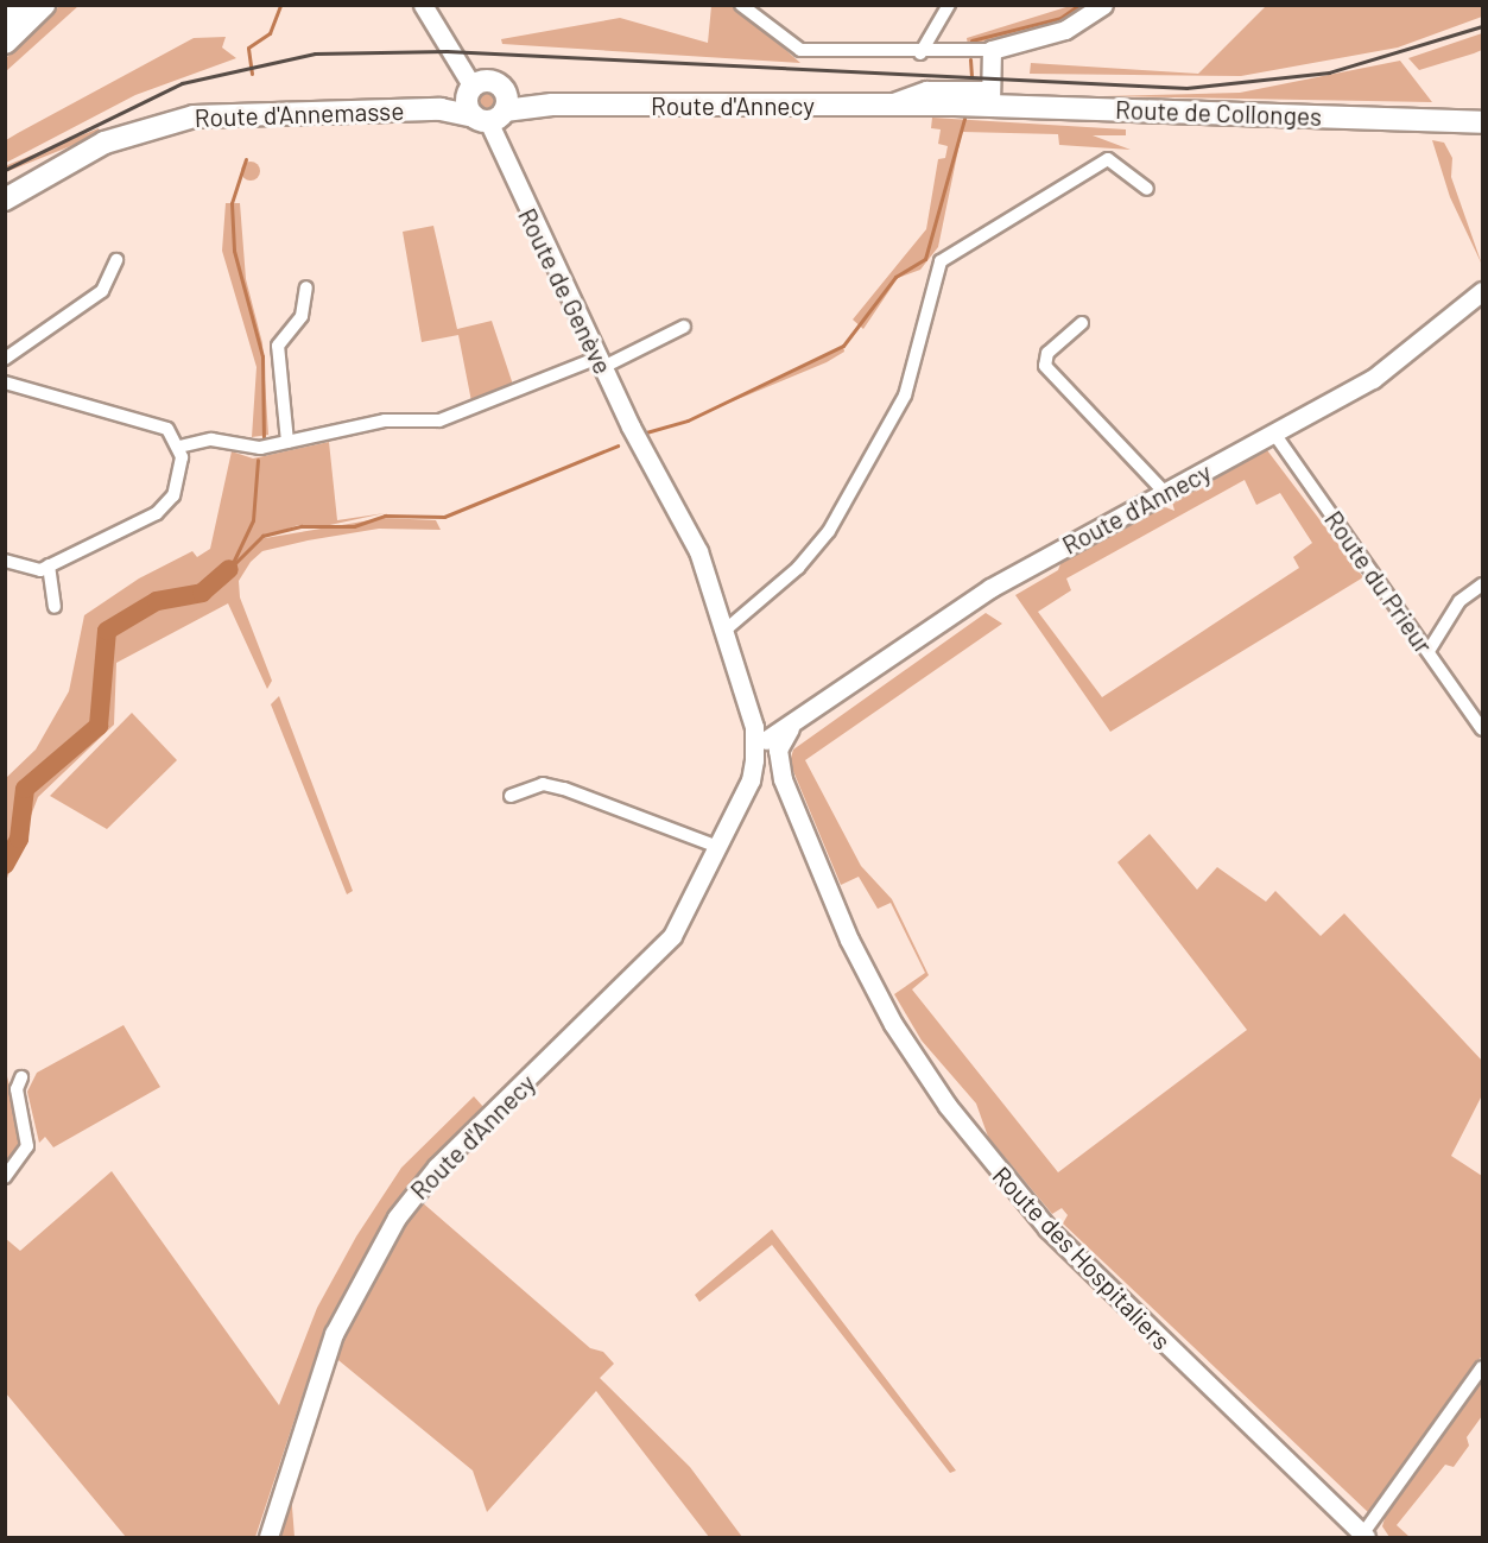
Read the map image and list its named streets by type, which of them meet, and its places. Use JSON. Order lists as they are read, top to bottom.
{
  "streets": {
    "main road": ["Route d'Annecy", "Route de Collonges", "Route d'Annemasse"],
    "street": ["Route de Genève", "Route du Prieur", "Route des Hospitaliers"]
  },
  "crossings": [
    ["Route d'Annecy", "Route de Collonges"],
    ["Route d'Annecy", "Route d'Annemasse"],
    ["Route d'Annecy", "Route de Genève"],
    ["Route d'Annecy", "Route du Prieur"],
    ["Route d'Annecy", "Route des Hospitaliers"],
    ["Route d'Annemasse", "Route de Genève"],
    ["Route de Genève", "Route des Hospitaliers"]
  ]
}
